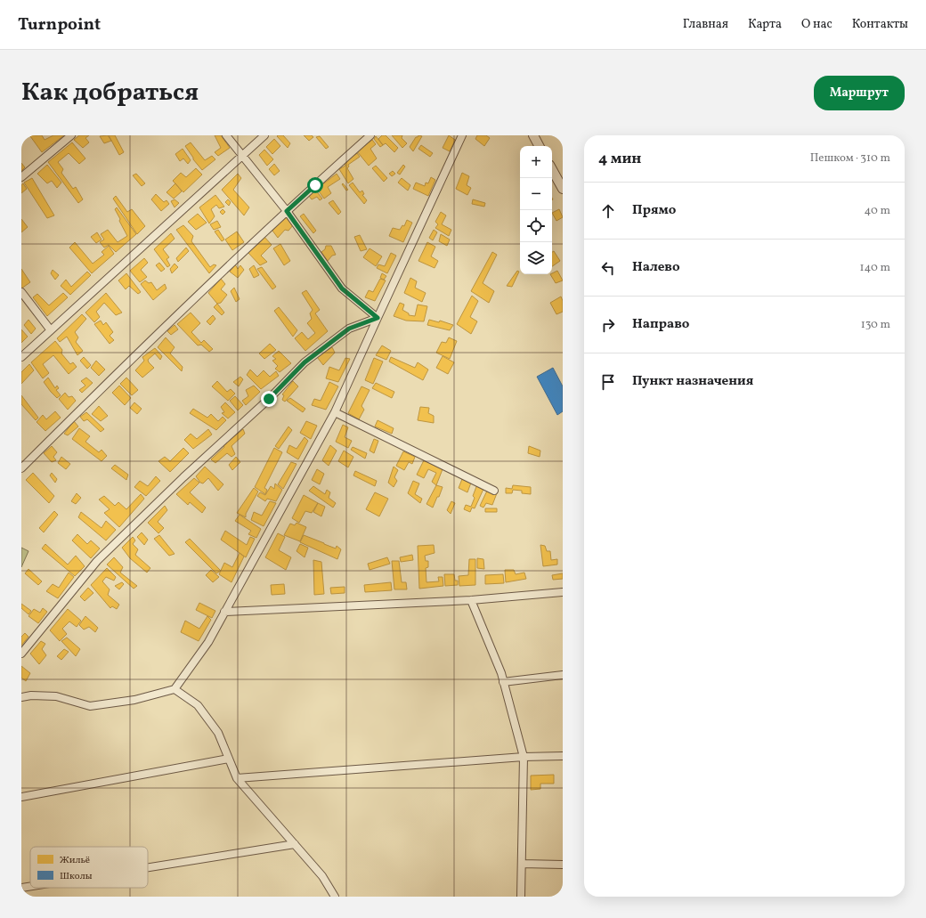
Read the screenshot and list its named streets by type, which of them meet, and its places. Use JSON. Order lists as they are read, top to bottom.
{
  "legend": ["Жильё", "Школы"],
  "page": {
    "header": "Turnpoint",
    "nav": [
      "Главная",
      "Карта",
      "О нас",
      "Контакты"
    ],
    "title": "Как добраться",
    "buttons": "Маршрут",
    "heading": ["4 мин", "Пешком · 310 m"],
    "map_buttons": ["+", "−"],
    "list": [
      ["Прямо", "40 m"],
      ["Налево", "140 m"],
      ["Направо", "130 m"],
      "Пункт назначения"
    ]
  }
}
